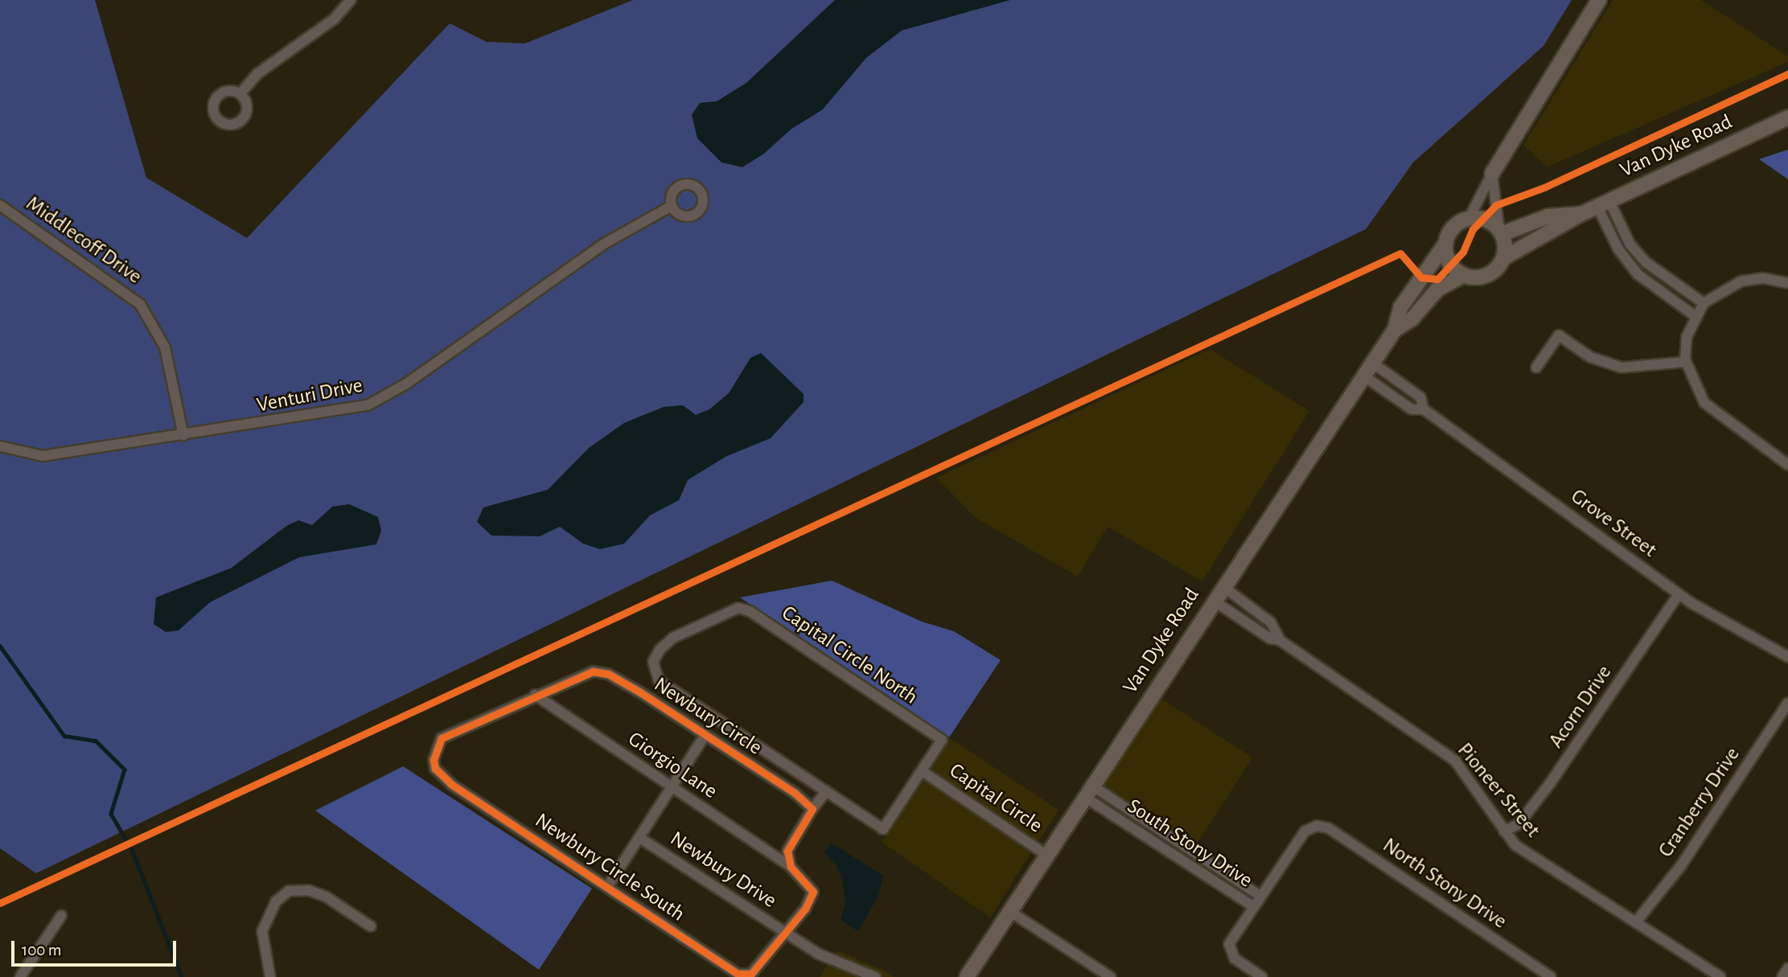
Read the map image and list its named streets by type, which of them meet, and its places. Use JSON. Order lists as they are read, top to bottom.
{
  "streets": {
    "street": [
      "Van Dyke Road",
      "Middlecoff Drive",
      "Venturi Drive",
      "Grove Street",
      "Capital Circle North",
      "Acorn Drive",
      "Newbury Circle",
      "Giorgio Lane",
      "Pioneer Street",
      "Capital Circle",
      "Cranberry Drive",
      "South Stony Drive",
      "Newbury Circle South",
      "Newbury Drive",
      "North Stony Drive"
    ]
  },
  "crossings": [
    ["Van Dyke Road", "Grove Street"],
    ["Van Dyke Road", "Pioneer Street"],
    ["Van Dyke Road", "Capital Circle"],
    ["Van Dyke Road", "South Stony Drive"],
    ["Middlecoff Drive", "Venturi Drive"],
    ["Grove Street", "Acorn Drive"],
    ["Capital Circle North", "Capital Circle"],
    ["Acorn Drive", "Pioneer Street"],
    ["Newbury Circle", "Giorgio Lane"],
    ["Newbury Circle", "Newbury Circle South"],
    ["Pioneer Street", "Cranberry Drive"],
    ["South Stony Drive", "North Stony Drive"],
    ["Newbury Circle South", "Newbury Drive"]
  ],
  "scale_bar": "100 m"
}
